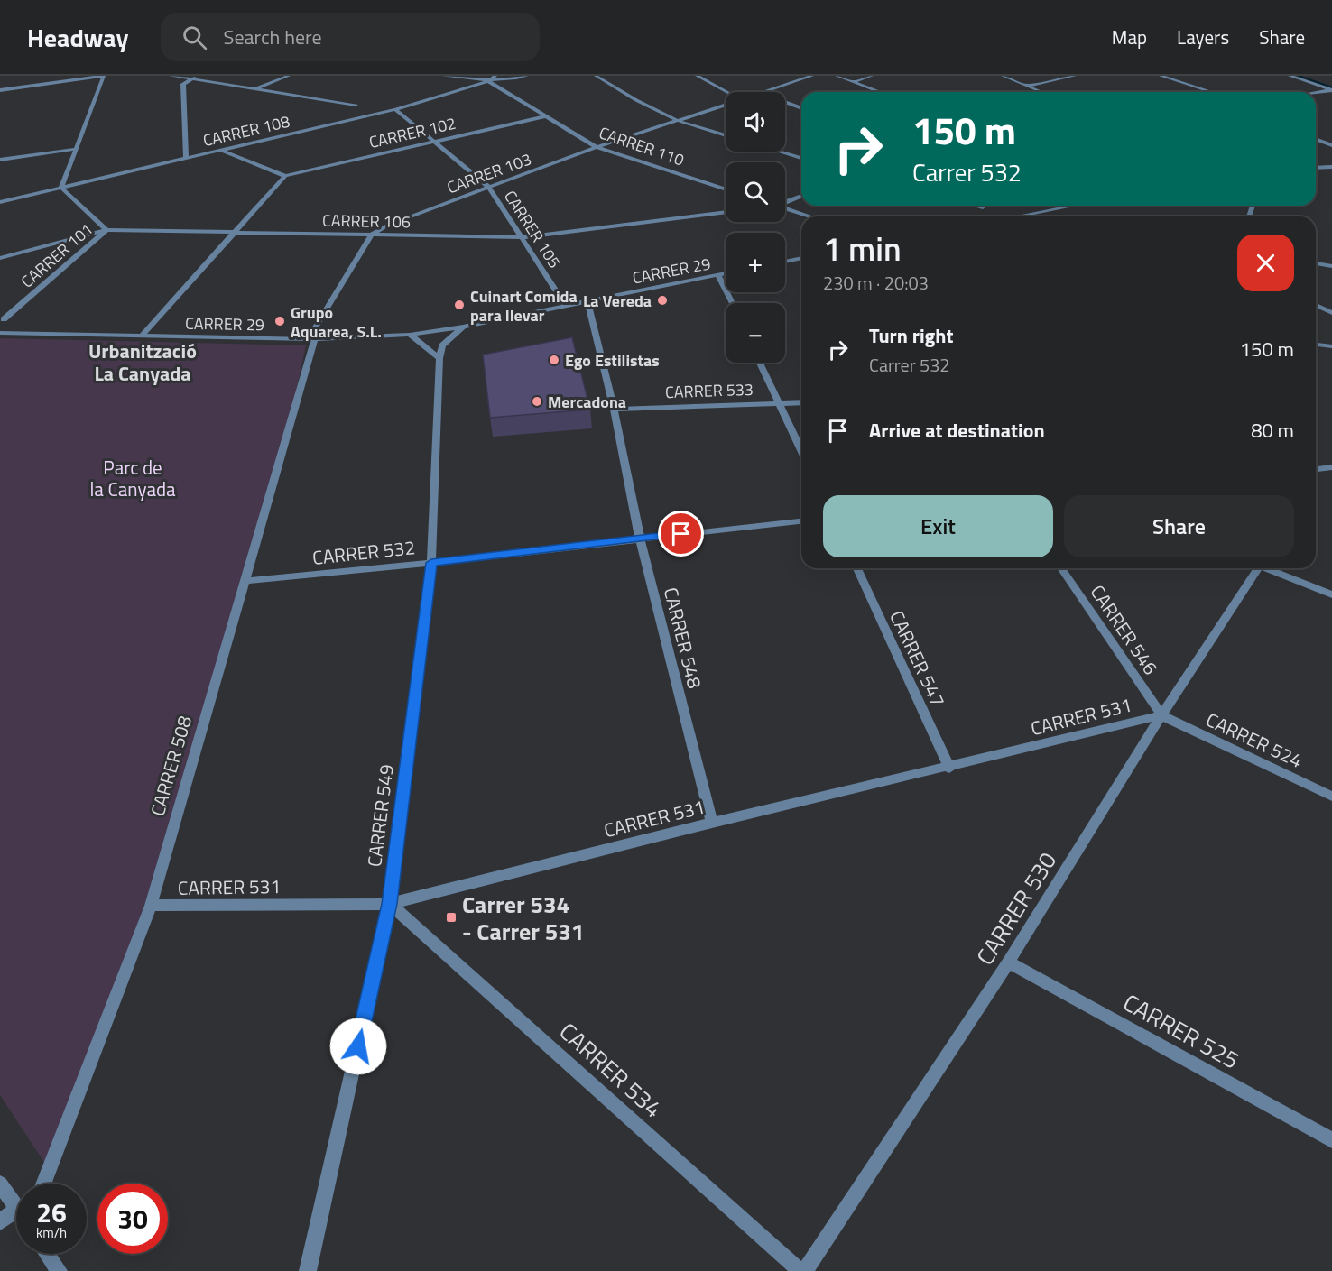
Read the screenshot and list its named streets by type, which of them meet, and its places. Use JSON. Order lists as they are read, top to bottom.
{
  "streets": {
    "street": [
      "CARRER 108",
      "CARRER 102",
      "CARRER 110",
      "CARRER 103",
      "CARRER 106",
      "CARRER 105",
      "CARRER 101",
      "CARRER 29",
      "CARRER 533",
      "CARRER 532",
      "CARRER 546",
      "CARRER 548",
      "CARRER 547",
      "CARRER 531",
      "CARRER 524",
      "CARRER 508",
      "CARRER 549",
      "CARRER 530",
      "CARRER 525",
      "CARRER 534"
    ]
  },
  "crossings": [
    ["CARRER 108", "CARRER 110"],
    ["CARRER 108", "CARRER 105"],
    ["CARRER 108", "CARRER 101"],
    ["CARRER 102", "CARRER 110"],
    ["CARRER 102", "CARRER 105"],
    ["CARRER 110", "CARRER 103"],
    ["CARRER 103", "CARRER 106"],
    ["CARRER 103", "CARRER 105"],
    ["CARRER 106", "CARRER 105"],
    ["CARRER 106", "CARRER 101"],
    ["CARRER 105", "CARRER 29"],
    ["CARRER 29", "CARRER 548"],
    ["CARRER 29", "CARRER 508"],
    ["CARRER 533", "CARRER 548"],
    ["CARRER 532", "CARRER 548"],
    ["CARRER 532", "CARRER 508"],
    ["CARRER 532", "CARRER 549"],
    ["CARRER 546", "CARRER 531"],
    ["CARRER 546", "CARRER 524"],
    ["CARRER 546", "CARRER 530"],
    ["CARRER 548", "CARRER 531"],
    ["CARRER 547", "CARRER 531"],
    ["CARRER 531", "CARRER 524"],
    ["CARRER 531", "CARRER 508"],
    ["CARRER 531", "CARRER 549"],
    ["CARRER 531", "CARRER 530"],
    ["CARRER 531", "CARRER 534"],
    ["CARRER 524", "CARRER 530"],
    ["CARRER 549", "CARRER 534"],
    ["CARRER 530", "CARRER 525"]
  ],
  "districts": ["Urbanització La Canyada"],
  "parks": ["Parc de la Canyada"],
  "places": {
    "other": [
      "La Vereda",
      "Cuinart Comida para llevar",
      "Grupo Aquarea, S.L.",
      "Ego Estilistas",
      "Mercadona"
    ],
    "transit": ["Carrer 534 - Carrer 531"]
  },
  "page": {
    "header": "Headway",
    "search": "Search here",
    "nav": ["Map", "Layers", "Share"],
    "map_buttons": ["+", "−"],
    "turn": ["150 m", "Carrer 532"],
    "heading": ["1 min", "230 m · 20:03"],
    "list": [
      {
        "name": "Turn right",
        "note": "Carrer 532",
        "value": "150 m"
      },
      {
        "name": "Arrive at destination",
        "value": "80 m"
      }
    ],
    "buttons": ["Exit", "Share"],
    "speed": "26 km/h",
    "limit": "30"
  }
}
